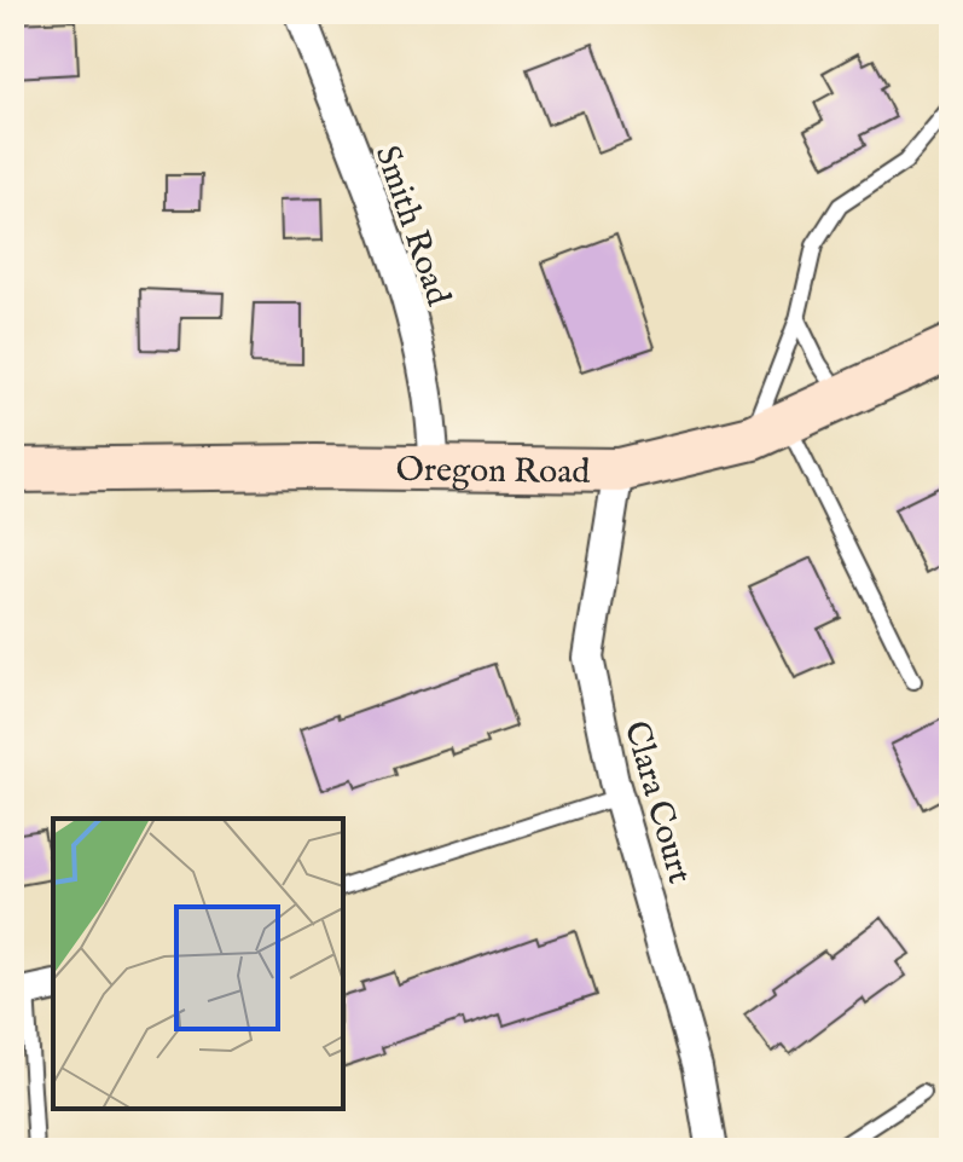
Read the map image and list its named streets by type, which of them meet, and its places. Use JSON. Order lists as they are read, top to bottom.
{
  "streets": {
    "street": ["Smith Road", "Oregon Road", "Clara Court"]
  },
  "crossings": [
    ["Smith Road", "Oregon Road"],
    ["Oregon Road", "Clara Court"]
  ]
}
